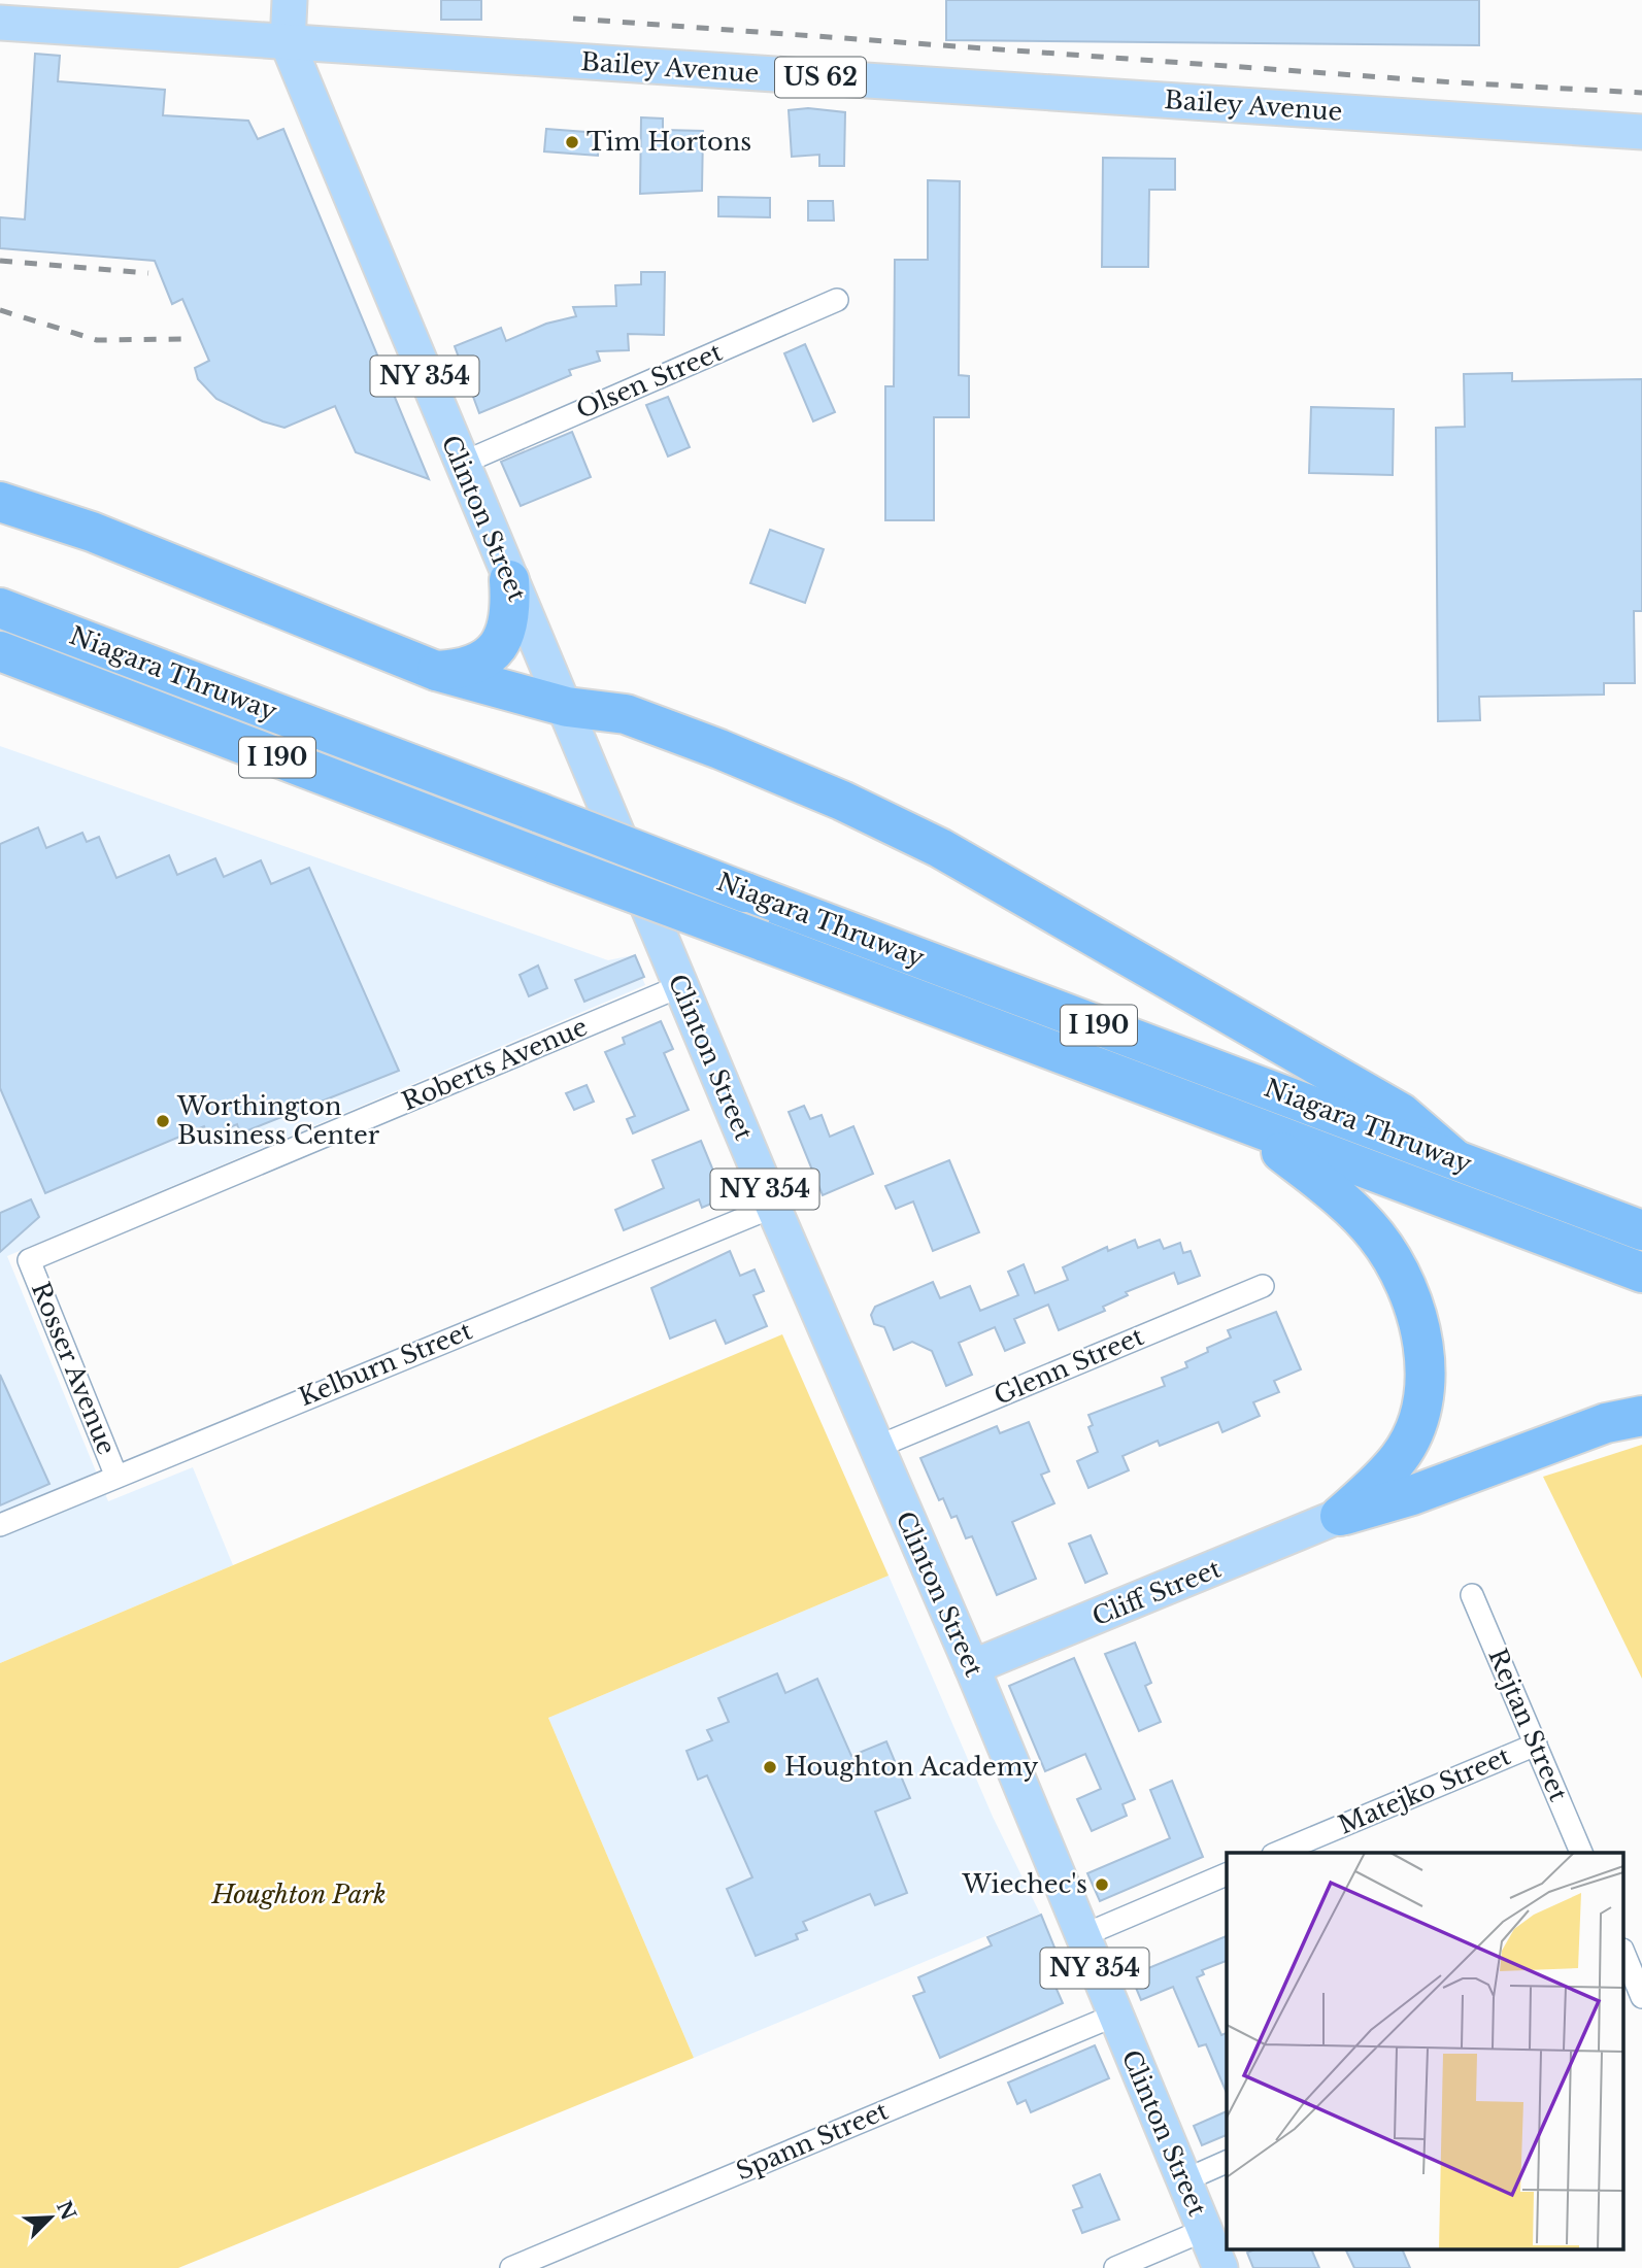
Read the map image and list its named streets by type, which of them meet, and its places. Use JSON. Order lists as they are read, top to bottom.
{
  "streets": {
    "highway": ["Niagara Thruway", "I 190"],
    "main road": [
      "Bailey Avenue",
      "US 62",
      "NY 354",
      "Clinton Street",
      "Cliff Street"
    ],
    "street": [
      "Olsen Street",
      "Roberts Avenue",
      "Kelburn Street",
      "Glenn Street",
      "Rosser Avenue",
      "Rejtan Street",
      "Matejko Street",
      "Spann Street"
    ]
  },
  "crossings": [
    ["Bailey Avenue", "Clinton Street"],
    ["Olsen Street", "Clinton Street"],
    ["Clinton Street", "Roberts Avenue"],
    ["Clinton Street", "Kelburn Street"],
    ["Clinton Street", "Glenn Street"],
    ["Clinton Street", "Cliff Street"],
    ["Clinton Street", "Spann Street"],
    ["Roberts Avenue", "Rosser Avenue"],
    ["Kelburn Street", "Rosser Avenue"],
    ["Rejtan Street", "Matejko Street"]
  ],
  "parks": ["Houghton Park"],
  "places": [
    "Tim Hortons",
    "Worthington Business Center",
    "Houghton Academy",
    "Wiechec's"
  ],
  "north": "top right"
}
